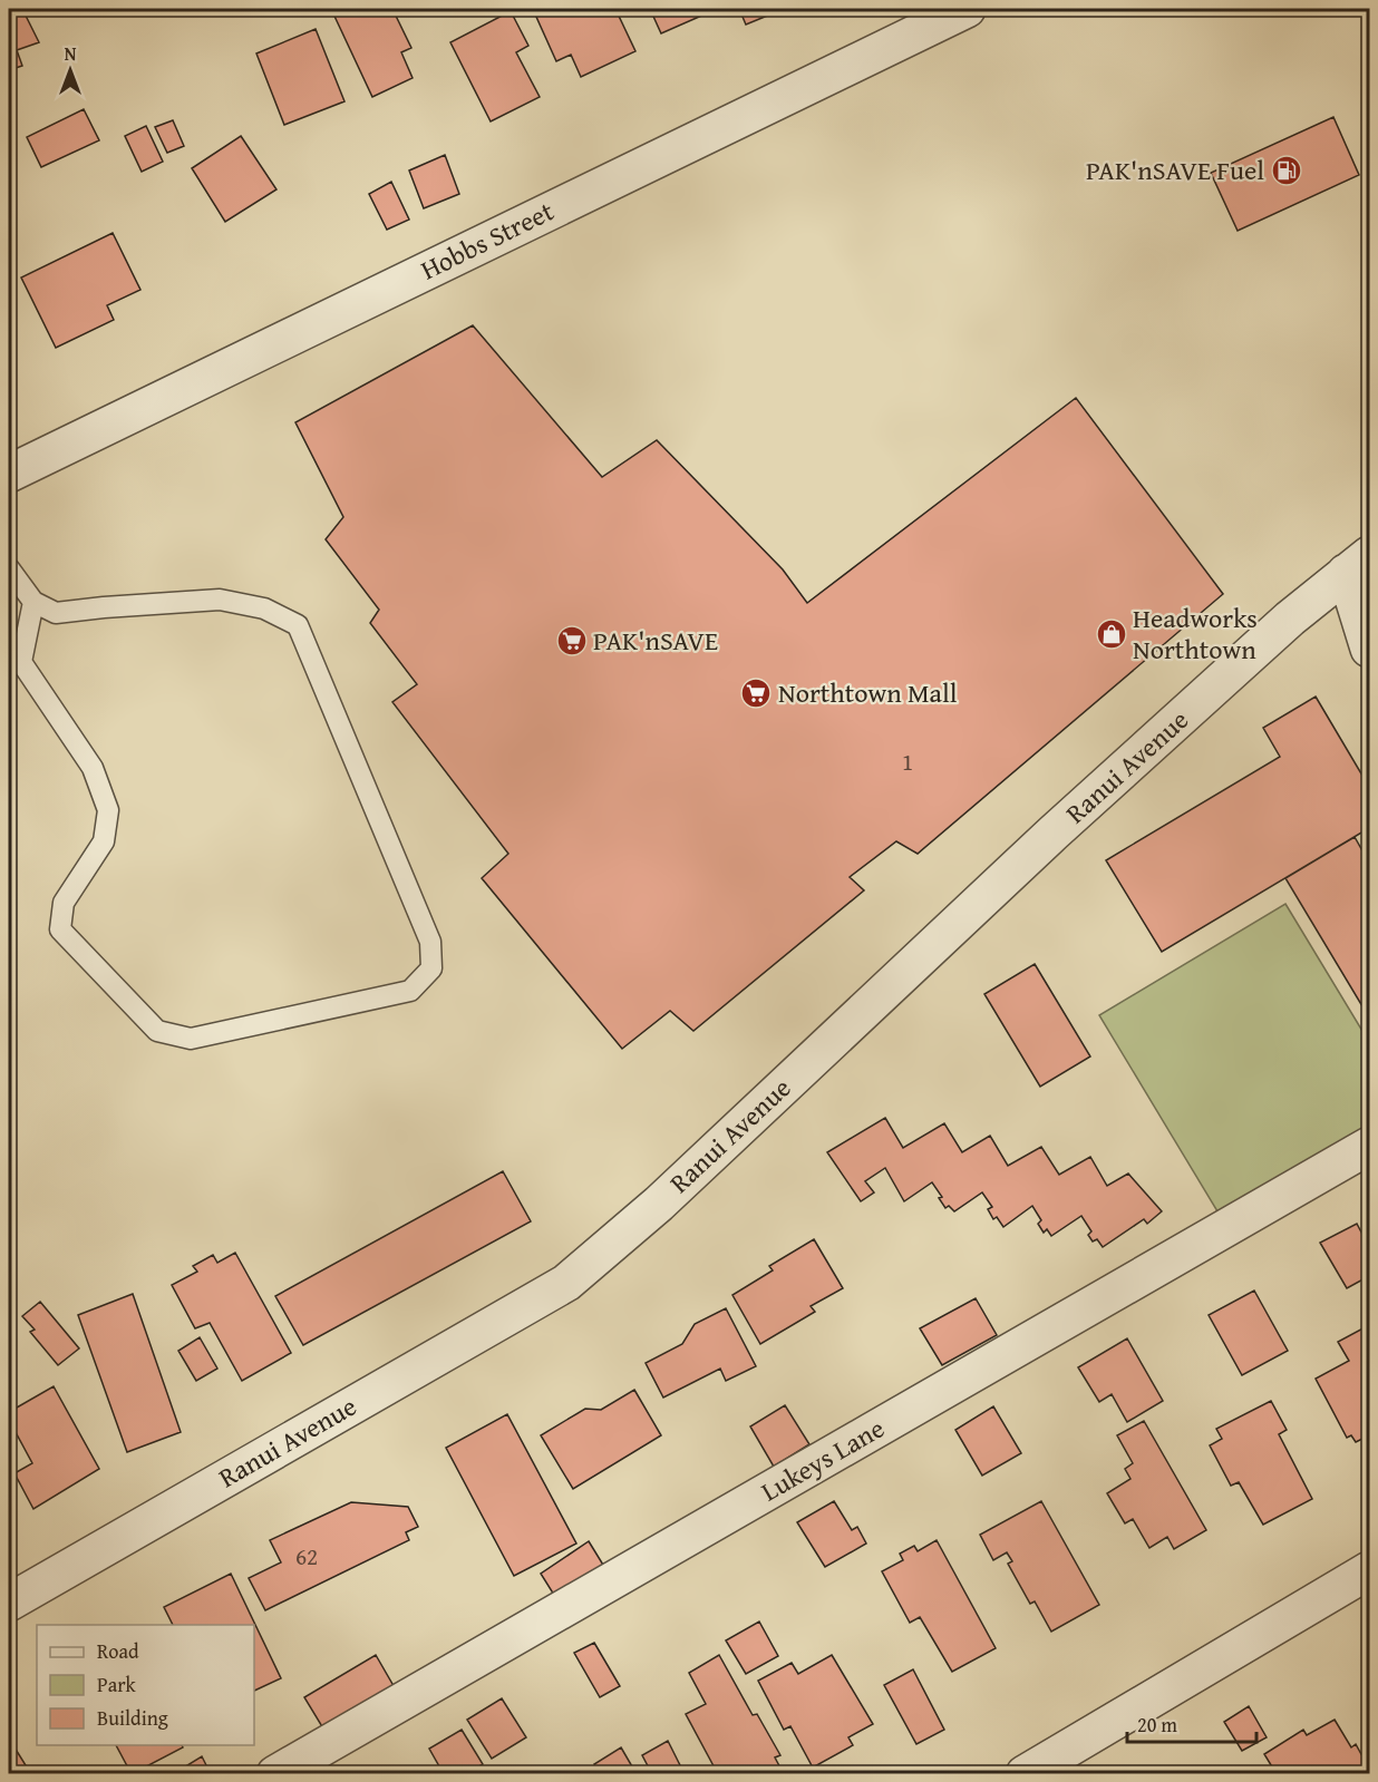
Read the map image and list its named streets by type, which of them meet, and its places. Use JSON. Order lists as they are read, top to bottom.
{
  "streets": {
    "street": ["Hobbs Street", "Ranui Avenue", "Lukeys Lane"]
  },
  "places": {
    "fuel station": ["PAK'nSAVE Fuel"],
    "shop": ["Headworks Northtown"],
    "supermarket": ["PAK'nSAVE", "Northtown Mall"]
  },
  "house_numbers": ["1", "62"],
  "legend": ["Road", "Park", "Building"],
  "scale_bar": "20 m",
  "north": "top"
}
